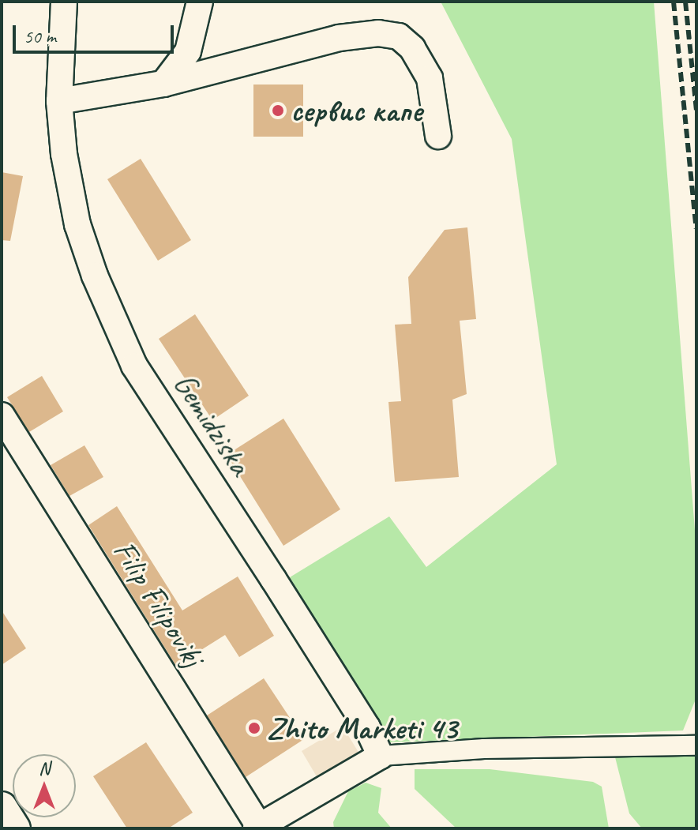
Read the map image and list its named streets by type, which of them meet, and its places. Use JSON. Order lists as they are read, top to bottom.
{
  "streets": {
    "street": ["Gemidziska", "Filip Filipovikj"]
  },
  "places": ["сервис капе", "Zhito Marketi 43"],
  "scale_bar": "50 m",
  "north": "top"
}
